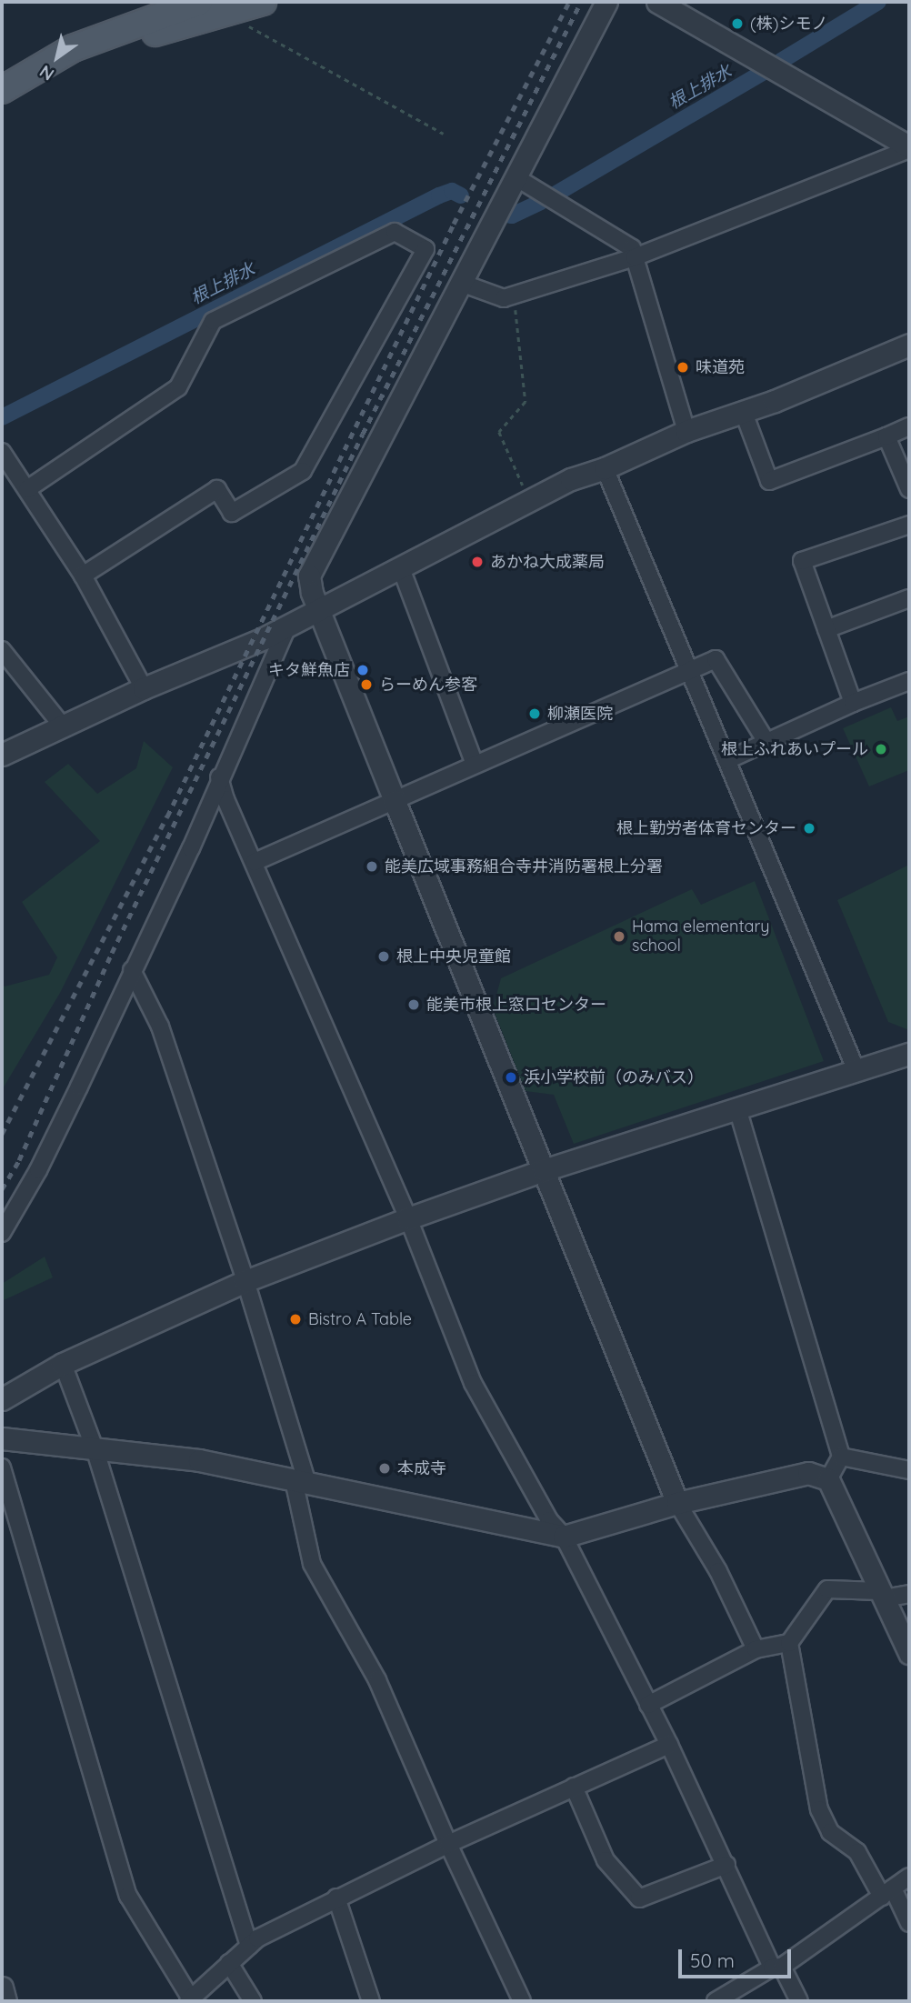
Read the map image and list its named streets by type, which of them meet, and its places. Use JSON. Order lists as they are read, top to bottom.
{
  "water": ["根上排水"],
  "places": [
    "(株)シモノ",
    "味道苑",
    "あかね大成薬局",
    "キタ鮮魚店",
    "らーめん参客",
    "柳瀬医院",
    "根上ふれあいプール",
    "根上勤労者体育センター",
    "能美広域事務組合寺井消防署根上分署",
    "Hama elementary school",
    "根上中央児童館",
    "能美市根上窓口センター",
    "浜小学校前（のみバス）",
    "Bistro A Table",
    "本成寺"
  ],
  "scale_bar": "50 m",
  "north": "bottom left"
}
